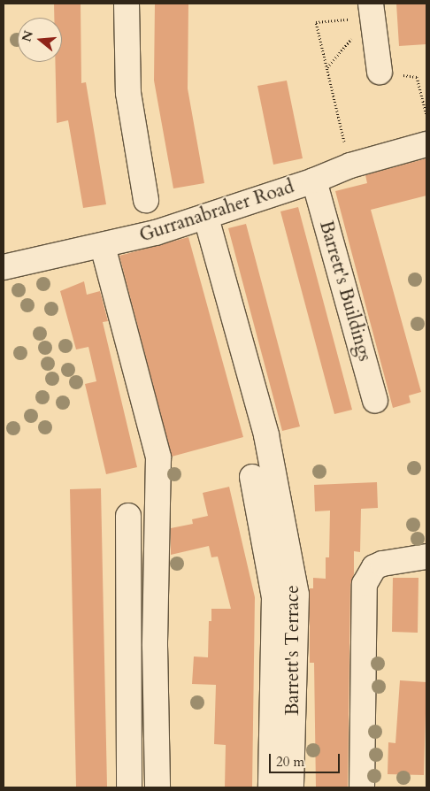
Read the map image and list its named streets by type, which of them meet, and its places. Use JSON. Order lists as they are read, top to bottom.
{
  "streets": {
    "street": ["Gurranabraher Road", "Barrett's Buildings", "Barrett's Terrace"]
  },
  "crossings": [
    ["Gurranabraher Road", "Barrett's Buildings"],
    ["Gurranabraher Road", "Barrett's Terrace"]
  ],
  "scale_bar": "20 m",
  "north": "left"
}
